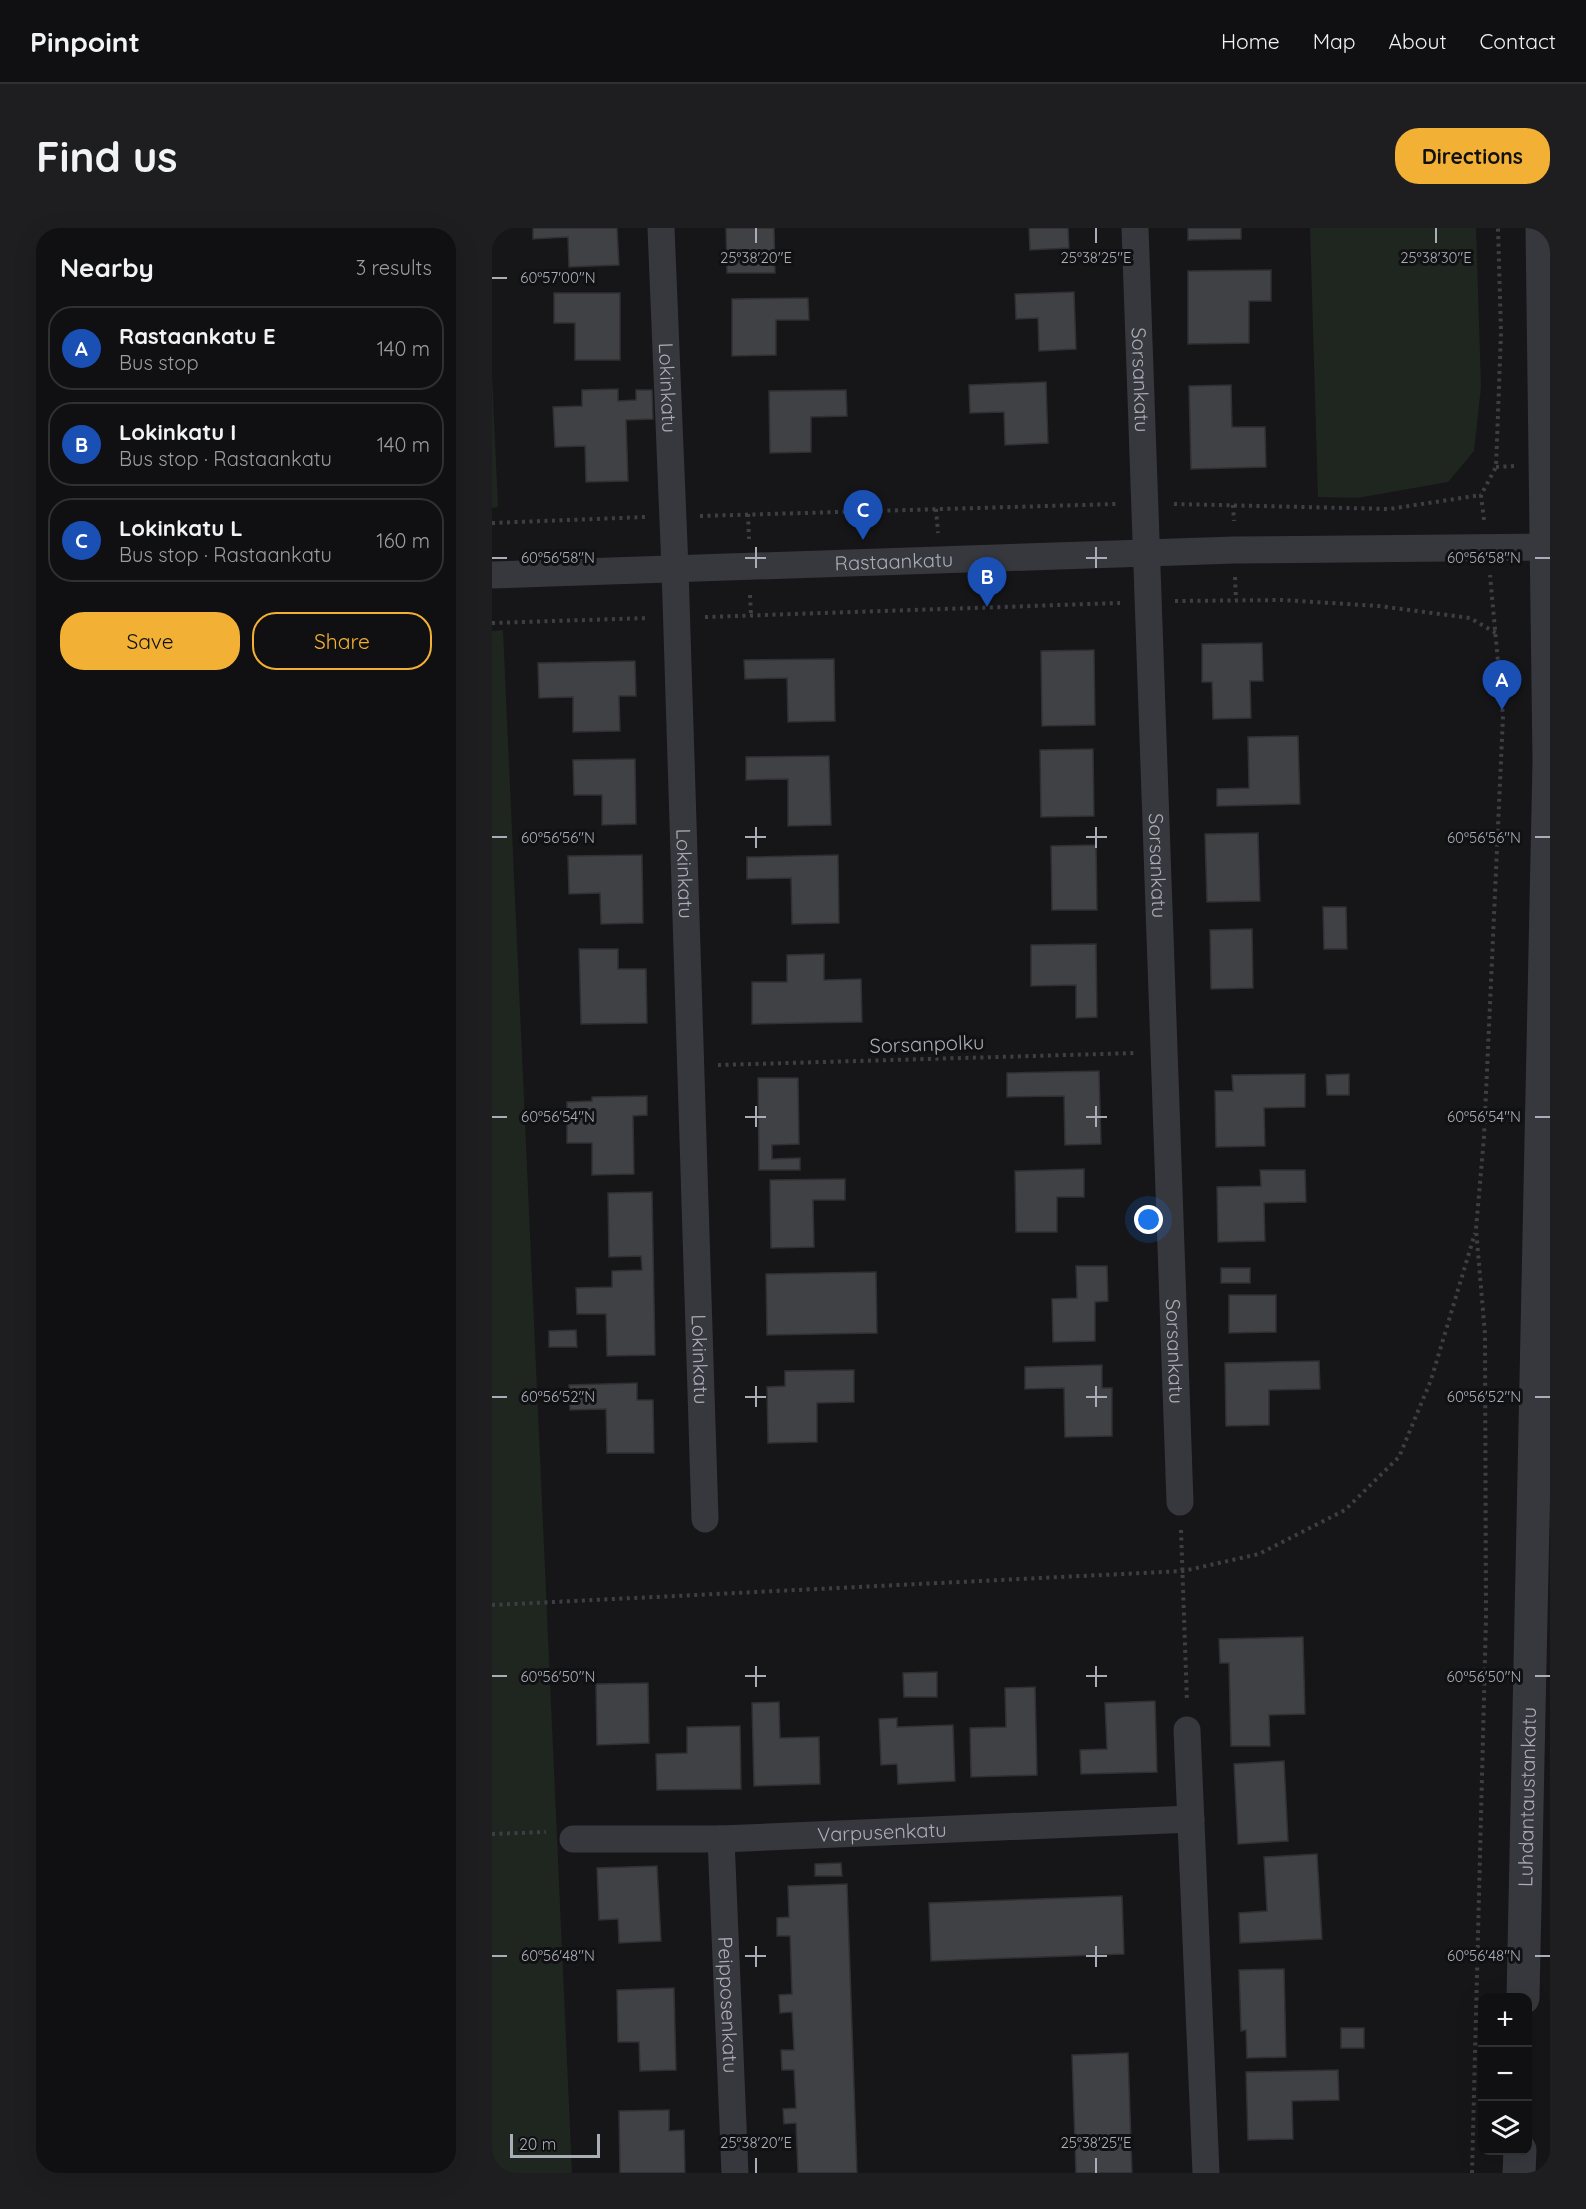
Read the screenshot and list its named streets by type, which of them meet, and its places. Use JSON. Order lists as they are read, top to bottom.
{
  "streets": {
    "street": [
      "Sorsankatu",
      "Lokinkatu",
      "Rastaankatu",
      "Luhdantaustankatu",
      "Varpusenkatu",
      "Peipposenkatu"
    ],
    "path": ["Sorsanpolku"]
  },
  "crossings": [
    ["Sorsankatu", "Rastaankatu"],
    ["Sorsankatu", "Sorsanpolku"],
    ["Lokinkatu", "Rastaankatu"],
    ["Lokinkatu", "Sorsanpolku"],
    ["Rastaankatu", "Luhdantaustankatu"],
    ["Varpusenkatu", "Peipposenkatu"]
  ],
  "scale_bar": "20 m",
  "page": {
    "header": "Pinpoint",
    "nav": [
      "Home",
      "Map",
      "About",
      "Contact"
    ],
    "buttons": [
      "Directions",
      ["Save", "Share"]
    ],
    "title": "Find us",
    "heading": ["Nearby", "3 results"],
    "list": [
      {
        "mark": "A",
        "name": "Rastaankatu E",
        "note": "Bus stop",
        "value": "140 m"
      },
      {
        "mark": "B",
        "name": "Lokinkatu I",
        "note": "Bus stop · Rastaankatu",
        "value": "140 m"
      },
      {
        "mark": "C",
        "name": "Lokinkatu L",
        "note": "Bus stop · Rastaankatu",
        "value": "160 m"
      }
    ],
    "pins": ["C", "B", "A"],
    "map_buttons": ["+", "−"],
    "scale": "20 m"
  },
  "coordinates": [
    "25°38'20\"E",
    "25°38'25\"E",
    "25°38'30\"E",
    "60°57'00\"N",
    "60°56'58\"N",
    "60°56'56\"N",
    "60°56'54\"N",
    "60°56'52\"N",
    "60°56'50\"N",
    "60°56'48\"N"
  ]
}
